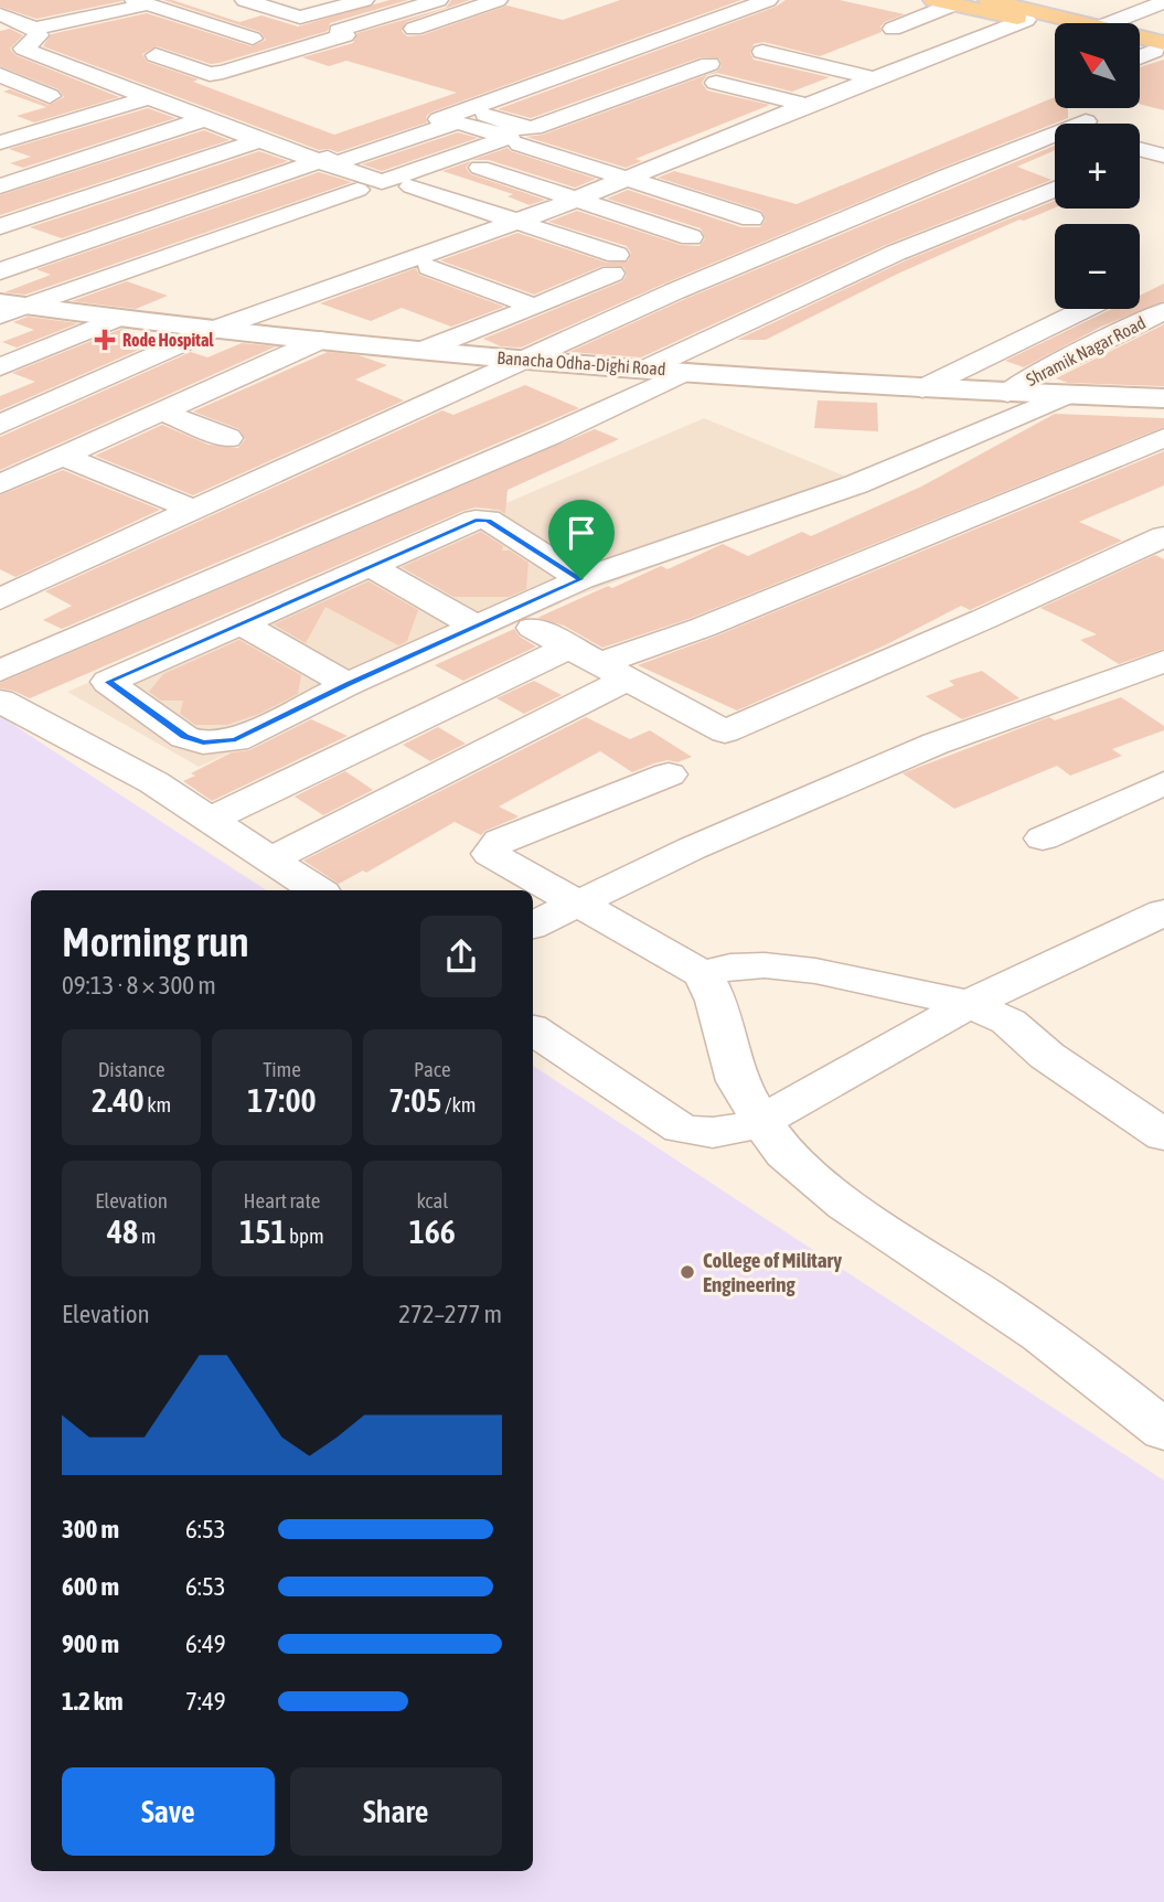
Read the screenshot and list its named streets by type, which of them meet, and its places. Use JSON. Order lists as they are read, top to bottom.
{
  "streets": {
    "street": ["Shramik Nagar Road", "Banacha Odha-Dighi Road"]
  },
  "crossings": [
    ["Shramik Nagar Road", "Banacha Odha-Dighi Road"]
  ],
  "places": {
    "health": ["Rode Hospital"],
    "other": ["College of Military Engineering"]
  },
  "north": "top left",
  "page": {
    "map_buttons": ["+", "−"],
    "heading": ["Morning run", "09:13 · 8 × 300 m"],
    "stats": [
      ["Distance", "2.40 km"],
      ["Time", "17:00"],
      ["Pace", "7:05 /km"],
      ["Elevation", "48 m"],
      ["Heart rate", "151 bpm"],
      ["kcal", "166"]
    ],
    "chart": ["Elevation", "272–277 m"],
    "list": [
      {
        "name": "300 m",
        "note": "6:53"
      },
      {
        "name": "600 m",
        "note": "6:53"
      },
      {
        "name": "900 m",
        "note": "6:49"
      },
      {
        "name": "1.2 km",
        "note": "7:49"
      }
    ],
    "buttons": ["Save", "Share"]
  }
}
